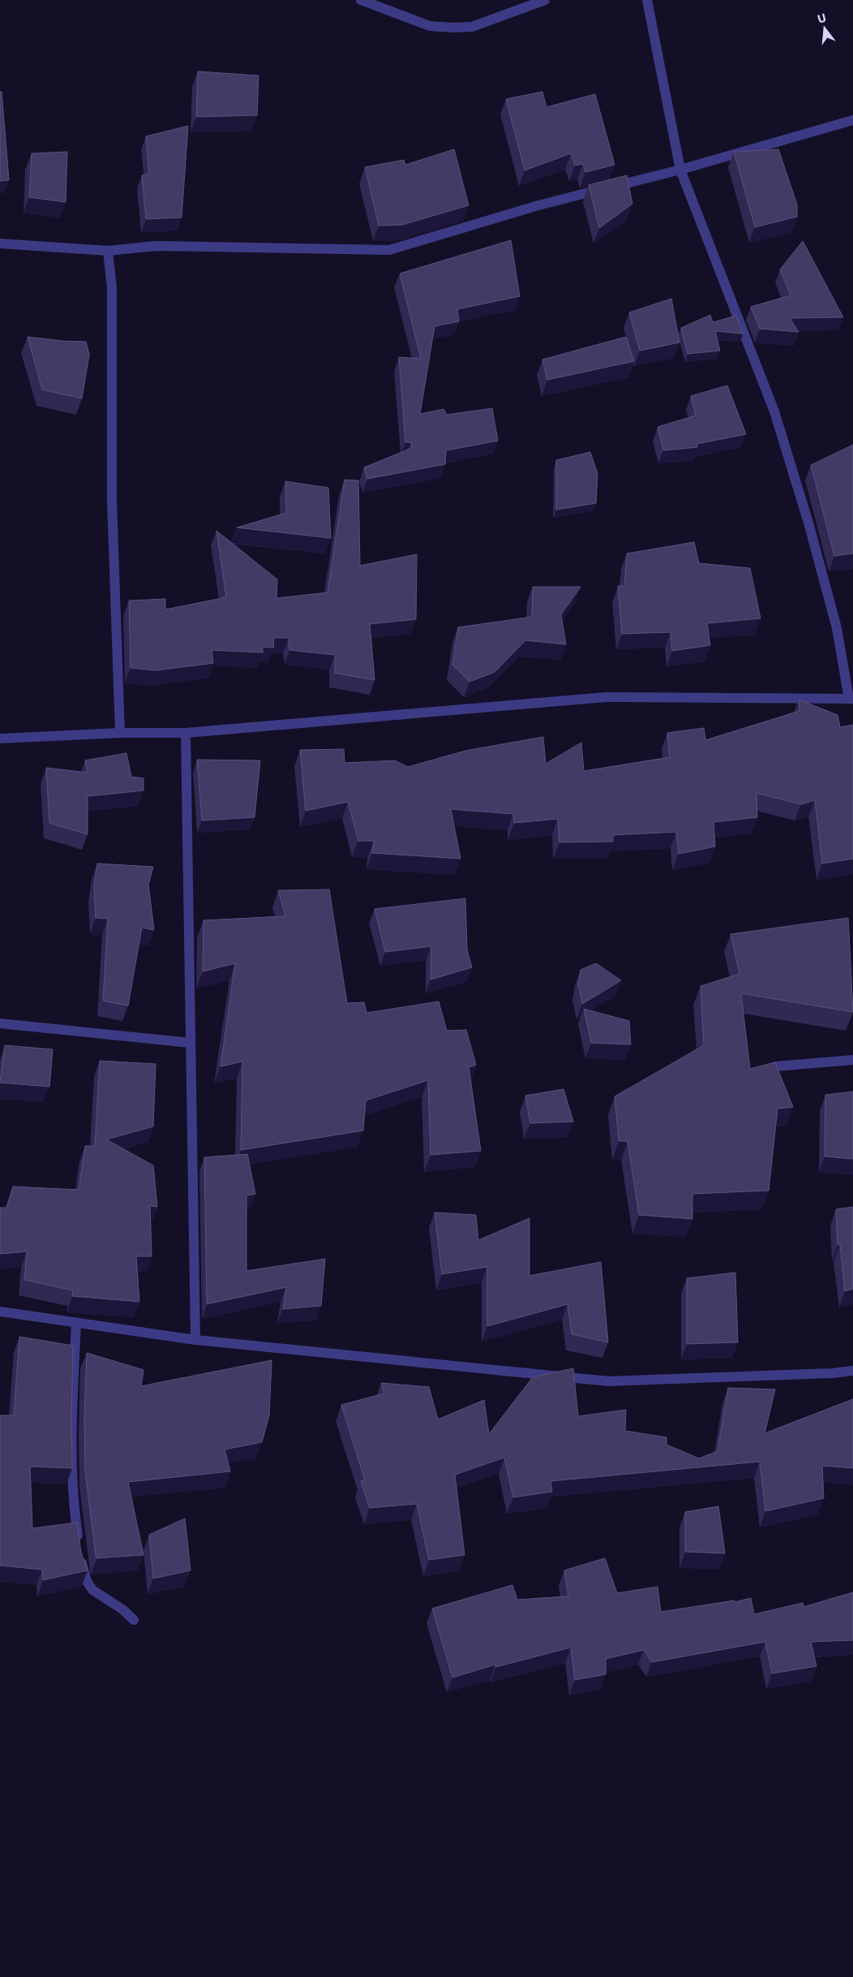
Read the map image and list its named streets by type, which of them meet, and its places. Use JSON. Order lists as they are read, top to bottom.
{
  "north": "top"
}
